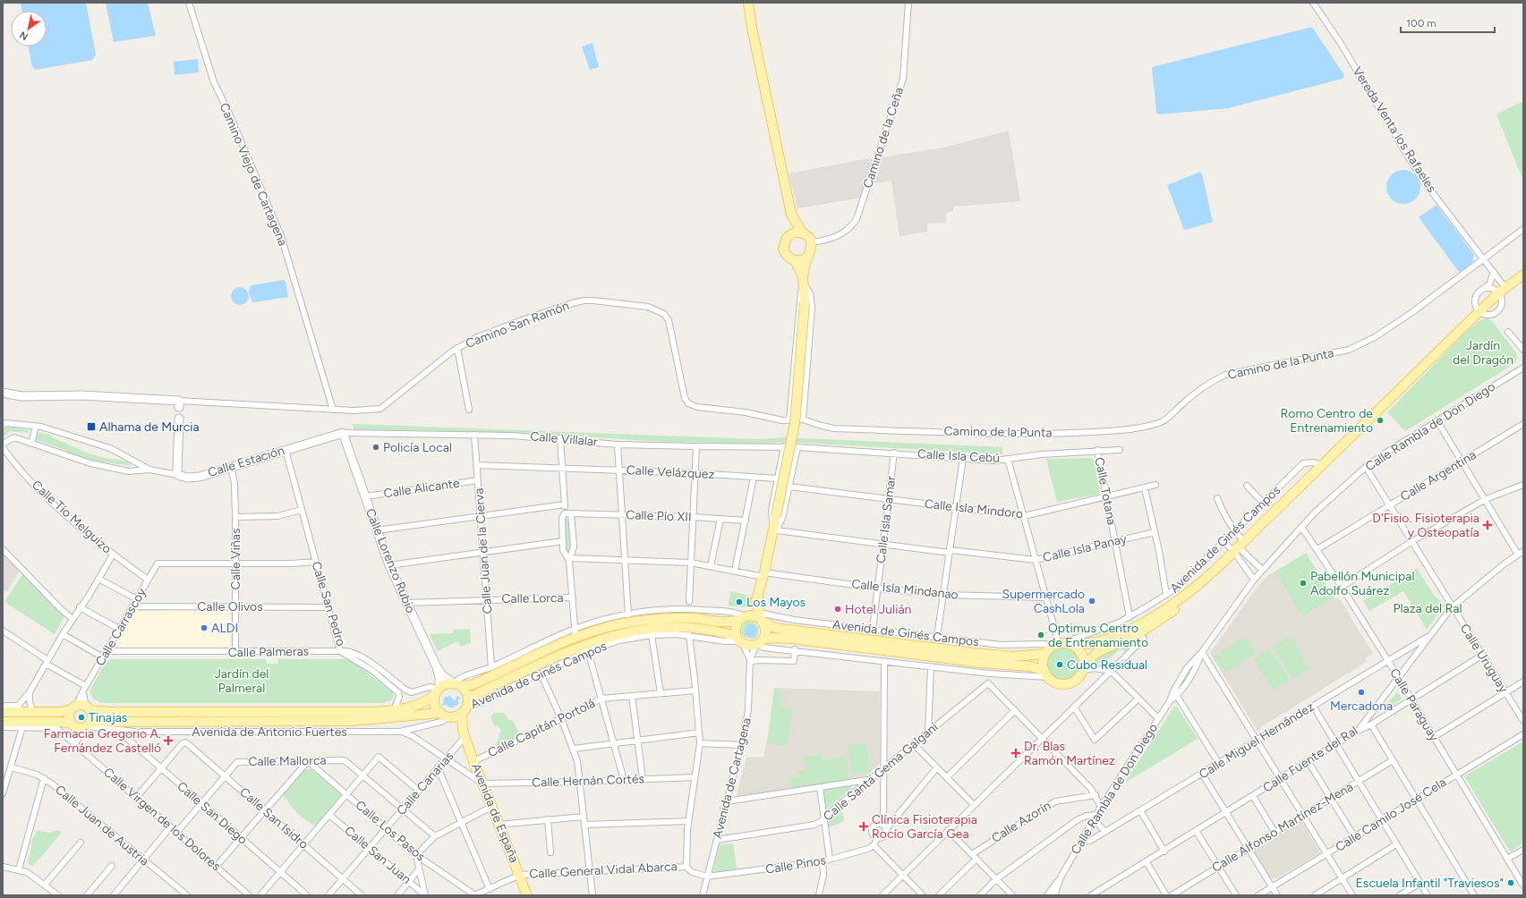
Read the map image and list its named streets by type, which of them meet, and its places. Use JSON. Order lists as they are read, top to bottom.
{
  "streets": {
    "main road": [
      "Calle Estación",
      "Avenida de Ginés Campos",
      "Calle Lorenzo Rubio",
      "Avenida de Antonio Fuertes",
      "Avenida de España"
    ],
    "street": [
      "Vereda Venta los Rafaeles",
      "Camino de la Ceña",
      "Camino Viejo de Cartagena",
      "Camino San Ramón",
      "Camino de la Punta",
      "Calle Rambla de Don Diego",
      "Calle Villalar",
      "Calle Isla Cebú",
      "Calle Velázquez",
      "Calle Argentina",
      "Calle Alicante",
      "Calle Totana",
      "Calle Isla Mindoro",
      "Calle Pío XII",
      "Calle Tío Melguizo",
      "Calle Isla Samar",
      "Calle Isla Panay",
      "Calle Juan de la Cierva",
      "Calle Viñas",
      "Calle Isla Mindanao",
      "Calle Lorca",
      "Calle San Pedro",
      "Calle Olivos",
      "Calle Carrascoy",
      "Calle Palmeras",
      "Calle Uruguay",
      "Calle Paraguay",
      "Calle Capitán Portolá",
      "Calle Miguel Hernández",
      "Calle Fuente del Ral",
      "Calle Mallorca",
      "Calle Santa Gema Galgani",
      "Avenida de Cartagena",
      "Calle Hernán Cortés",
      "Calle Canarias",
      "Calle San Diego",
      "Calle Camilo José Cela",
      "Calle San Isidro",
      "Calle Virgen de los Dolores",
      "Calle Azorín",
      "Calle Juan de Austria",
      "Calle Alfonso Martínez-Mena",
      "Calle Los Pasos",
      "Calle San Juan",
      "Calle Pinos",
      "Calle General Vidal Abarca"
    ]
  },
  "crossings": [
    ["Vereda Venta los Rafaeles", "Camino de la Punta"],
    ["Vereda Venta los Rafaeles", "Avenida de Ginés Campos"],
    ["Camino Viejo de Cartagena", "Camino San Ramón"],
    ["Camino San Ramón", "Camino de la Punta"],
    ["Calle Rambla de Don Diego", "Calle Uruguay"],
    ["Calle Rambla de Don Diego", "Calle Paraguay"],
    ["Calle Rambla de Don Diego", "Calle Miguel Hernández"],
    ["Calle Villalar", "Calle Isla Cebú"],
    ["Calle Villalar", "Calle Estación"],
    ["Calle Villalar", "Calle Juan de la Cierva"],
    ["Calle Villalar", "Calle Lorenzo Rubio"],
    ["Calle Isla Cebú", "Calle Totana"],
    ["Calle Isla Cebú", "Calle Isla Samar"],
    ["Calle Estación", "Calle Viñas"],
    ["Calle Estación", "Calle Lorenzo Rubio"],
    ["Calle Estación", "Calle San Pedro"],
    ["Calle Argentina", "Calle Uruguay"],
    ["Calle Argentina", "Calle Paraguay"],
    ["Calle Alicante", "Calle Juan de la Cierva"],
    ["Calle Alicante", "Calle Lorenzo Rubio"],
    ["Calle Totana", "Calle Isla Mindoro"],
    ["Calle Totana", "Avenida de Ginés Campos"],
    ["Calle Totana", "Calle Isla Panay"],
    ["Calle Isla Mindoro", "Calle Isla Samar"],
    ["Calle Tío Melguizo", "Calle Carrascoy"],
    ["Calle Isla Samar", "Avenida de Ginés Campos"],
    ["Calle Isla Samar", "Calle Isla Panay"],
    ["Calle Isla Samar", "Calle Isla Mindanao"],
    ["Avenida de Ginés Campos", "Calle Juan de la Cierva"],
    ["Avenida de Ginés Campos", "Calle Lorenzo Rubio"],
    ["Avenida de Ginés Campos", "Calle San Pedro"],
    ["Avenida de Ginés Campos", "Avenida de Antonio Fuertes"],
    ["Avenida de Ginés Campos", "Avenida de Cartagena"],
    ["Calle Juan de la Cierva", "Calle Lorca"],
    ["Calle Viñas", "Calle Olivos"],
    ["Calle Viñas", "Calle Carrascoy"],
    ["Calle Viñas", "Calle Palmeras"],
    ["Calle Lorenzo Rubio", "Calle Lorca"],
    ["Calle Lorenzo Rubio", "Calle San Pedro"],
    ["Calle Lorenzo Rubio", "Avenida de Antonio Fuertes"],
    ["Calle San Pedro", "Calle Olivos"],
    ["Calle San Pedro", "Calle Palmeras"],
    ["Calle San Pedro", "Avenida de Antonio Fuertes"],
    ["Calle Olivos", "Calle Carrascoy"],
    ["Calle Carrascoy", "Calle Palmeras"],
    ["Calle Carrascoy", "Avenida de Antonio Fuertes"],
    ["Calle Uruguay", "Calle Fuente del Ral"],
    ["Calle Paraguay", "Calle Miguel Hernández"],
    ["Calle Paraguay", "Calle Fuente del Ral"],
    ["Calle Paraguay", "Calle Camilo José Cela"],
    ["Calle Capitán Portolá", "Avenida de España"],
    ["Avenida de Antonio Fuertes", "Calle San Diego"],
    ["Calle Miguel Hernández", "Calle Fuente del Ral"],
    ["Calle Mallorca", "Calle San Diego"],
    ["Calle Mallorca", "Calle San Isidro"],
    ["Calle Mallorca", "Calle Virgen de los Dolores"],
    ["Calle Mallorca", "Calle Los Pasos"],
    ["Calle Santa Gema Galgani", "Avenida de Cartagena"],
    ["Avenida de Cartagena", "Calle Pinos"],
    ["Calle Hernán Cortés", "Avenida de España"],
    ["Calle Canarias", "Avenida de España"],
    ["Calle Canarias", "Calle San Isidro"],
    ["Calle Canarias", "Calle Los Pasos"],
    ["Calle Canarias", "Calle San Juan"],
    ["Calle San Diego", "Calle San Isidro"],
    ["Avenida de España", "Calle General Vidal Abarca"],
    ["Calle Los Pasos", "Calle San Juan"]
  ],
  "parks": ["Jardín del Dragón", "Plaza del Ral", "Jardín del Palmeral"],
  "places": {
    "other": [
      "Romo Centro de Entrenamiento",
      "Policía Local",
      "Pabellón Municipal Adolfo Suárez",
      "Supermercado CashLola",
      "Los Mayos",
      "Hotel Julián",
      "ALDI",
      "Optimus Centro de Entrenamiento",
      "Cubo Residual",
      "Mercadona",
      "Tinajas",
      "Escuela Infantil \"Traviesos\""
    ],
    "transit": ["Alhama de Murcia"],
    "health": [
      "D'Fisio. Fisioterapia y Osteopatía",
      "Farmacia Gregorio A. Fernández Castelló",
      "Dr. Blas Ramón Martínez",
      "Clínica Fisioterapia Rocío García Gea"
    ]
  },
  "scale_bar": "100 m",
  "north": "bottom left"
}
